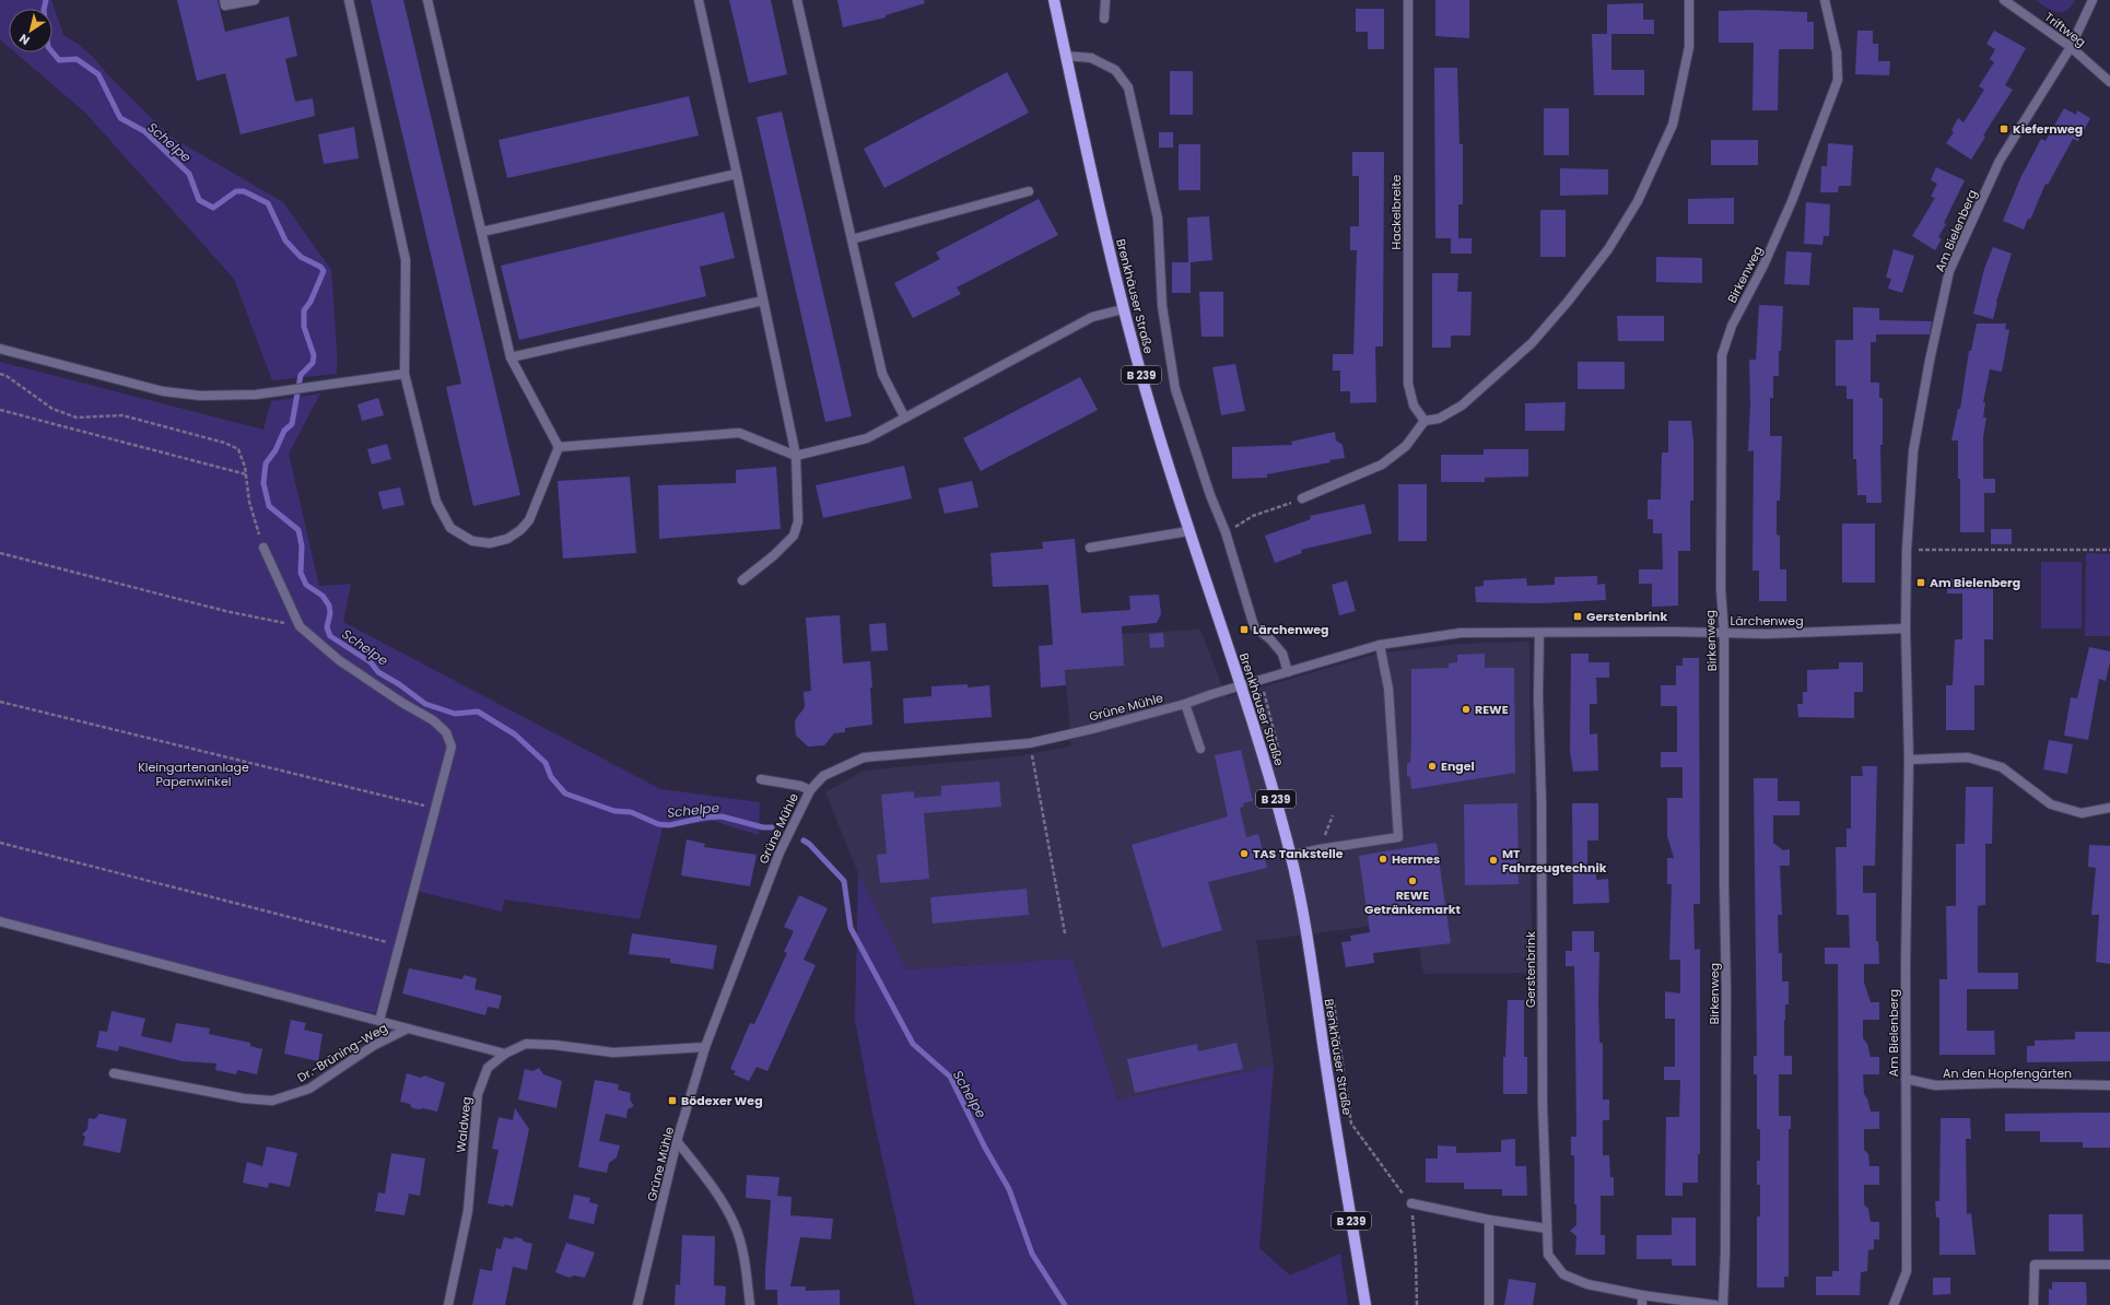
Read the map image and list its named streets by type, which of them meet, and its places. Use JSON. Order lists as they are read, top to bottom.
{
  "streets": {
    "main road": ["Brenkhäuser Straße", "B 239"],
    "street": [
      "Triftweg",
      "Hackelbreite",
      "Am Bielenberg",
      "Birkenweg",
      "Lärchenweg",
      "Grüne Mühle",
      "Gerstenbrink",
      "Dr.-Brüning-Weg",
      "An den Hopfengärten",
      "Waldweg"
    ]
  },
  "crossings": [
    ["Triftweg", "Am Bielenberg"],
    ["Am Bielenberg", "Lärchenweg"],
    ["Am Bielenberg", "An den Hopfengärten"],
    ["Birkenweg", "Lärchenweg"],
    ["Brenkhäuser Straße", "Lärchenweg"],
    ["Brenkhäuser Straße", "Grüne Mühle"],
    ["Lärchenweg", "Grüne Mühle"],
    ["Lärchenweg", "Gerstenbrink"],
    ["Grüne Mühle", "Waldweg"]
  ],
  "water": ["Schelpe"],
  "parks": ["Kleingartenanlage Papenwinkel"],
  "places": {
    "transit": [
      "Kiefernweg",
      "Am Bielenberg",
      "Gerstenbrink",
      "Lärchenweg",
      "Bödexer Weg"
    ],
    "other": [
      "REWE",
      "Engel",
      "TAS Tankstelle",
      "Hermes",
      "MT Fahrzeugtechnik",
      "REWE Getränkemarkt"
    ]
  },
  "north": "bottom left"
}
